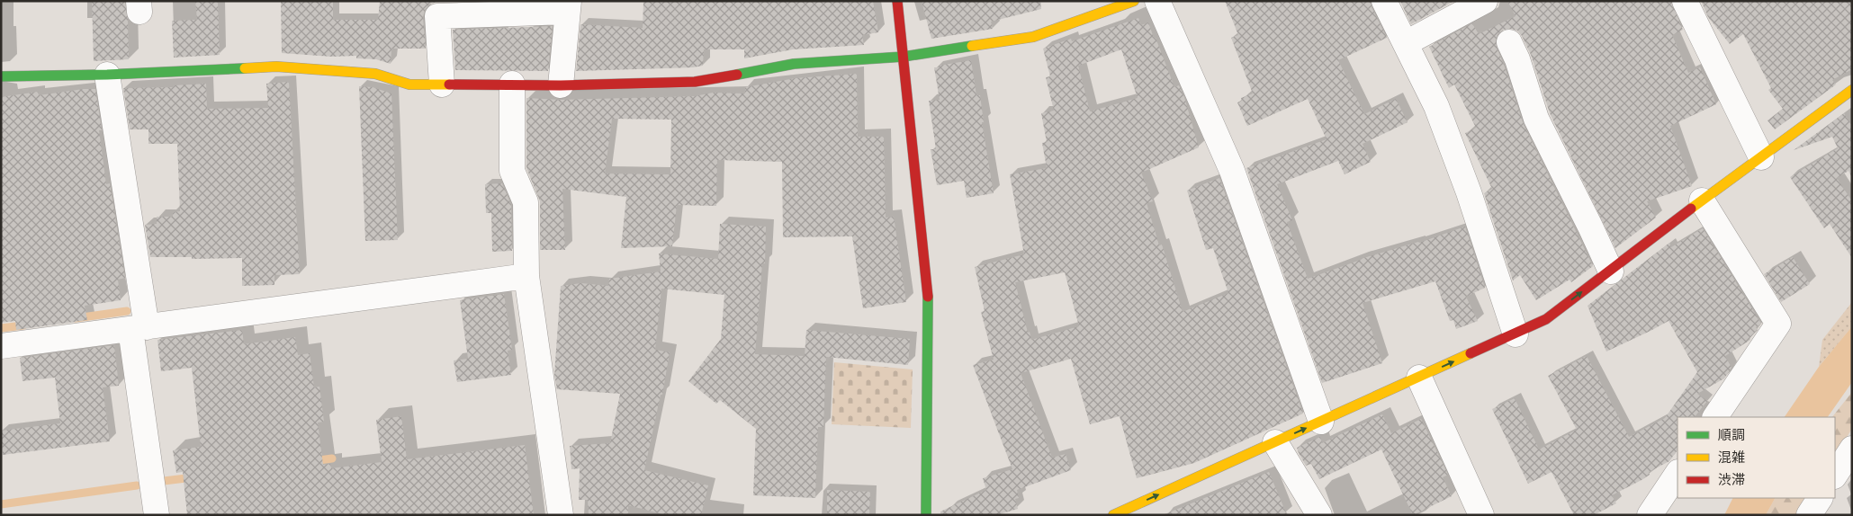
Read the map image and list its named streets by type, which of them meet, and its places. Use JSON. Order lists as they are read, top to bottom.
{
  "legend": ["順調", "混雑", "渋滞"]
}
